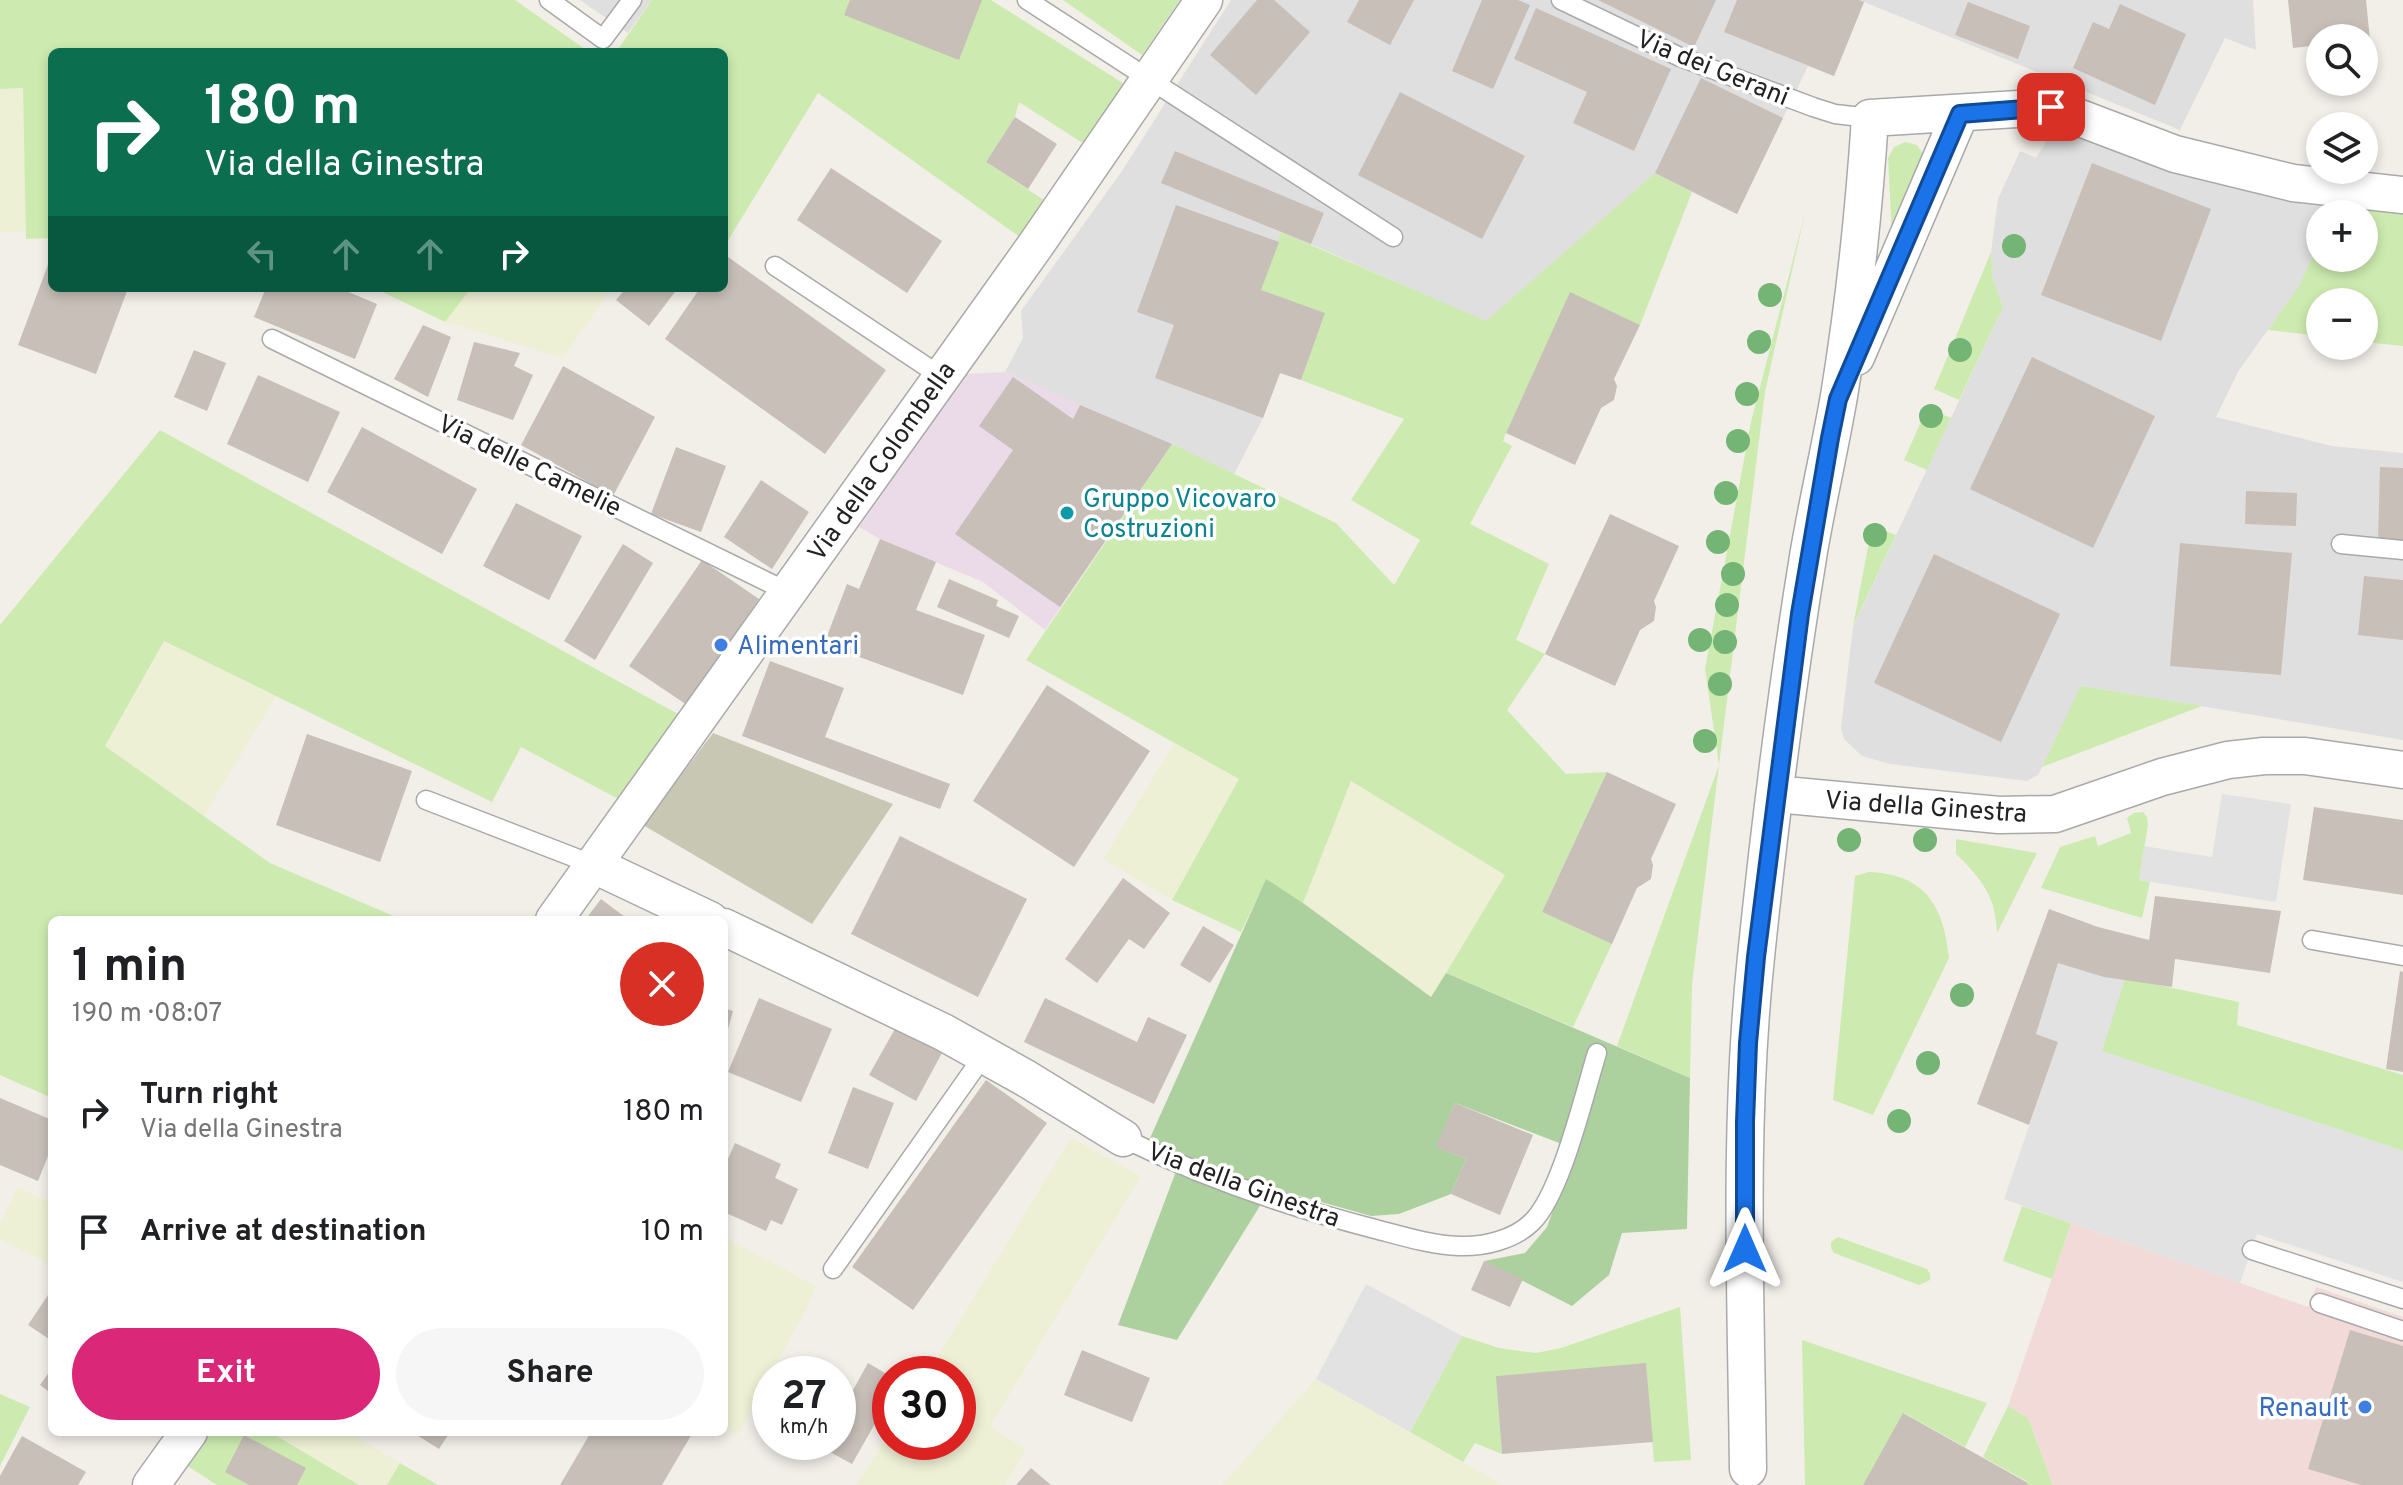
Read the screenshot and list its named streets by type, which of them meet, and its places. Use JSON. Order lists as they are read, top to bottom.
{
  "streets": {
    "street": ["Via della Colombella", "Via della Ginestra"],
    "lane": ["Via dei Gerani", "Via delle Camelie"]
  },
  "crossings": [
    ["Via della Colombella", "Via delle Camelie"]
  ],
  "places": ["Gruppo Vicovaro Costruzioni", "Alimentari", "Renault"],
  "page": {
    "map_buttons": ["+", "−"],
    "turn": ["180 m", "Via della Ginestra"],
    "heading": ["1 min", "190 m · 08:07"],
    "list": [
      {
        "name": "Turn right",
        "note": "Via della Ginestra",
        "value": "180 m"
      },
      {
        "name": "Arrive at destination",
        "value": "10 m"
      }
    ],
    "buttons": ["Exit", "Share"],
    "speed": "27 km/h",
    "limit": "30"
  }
}
